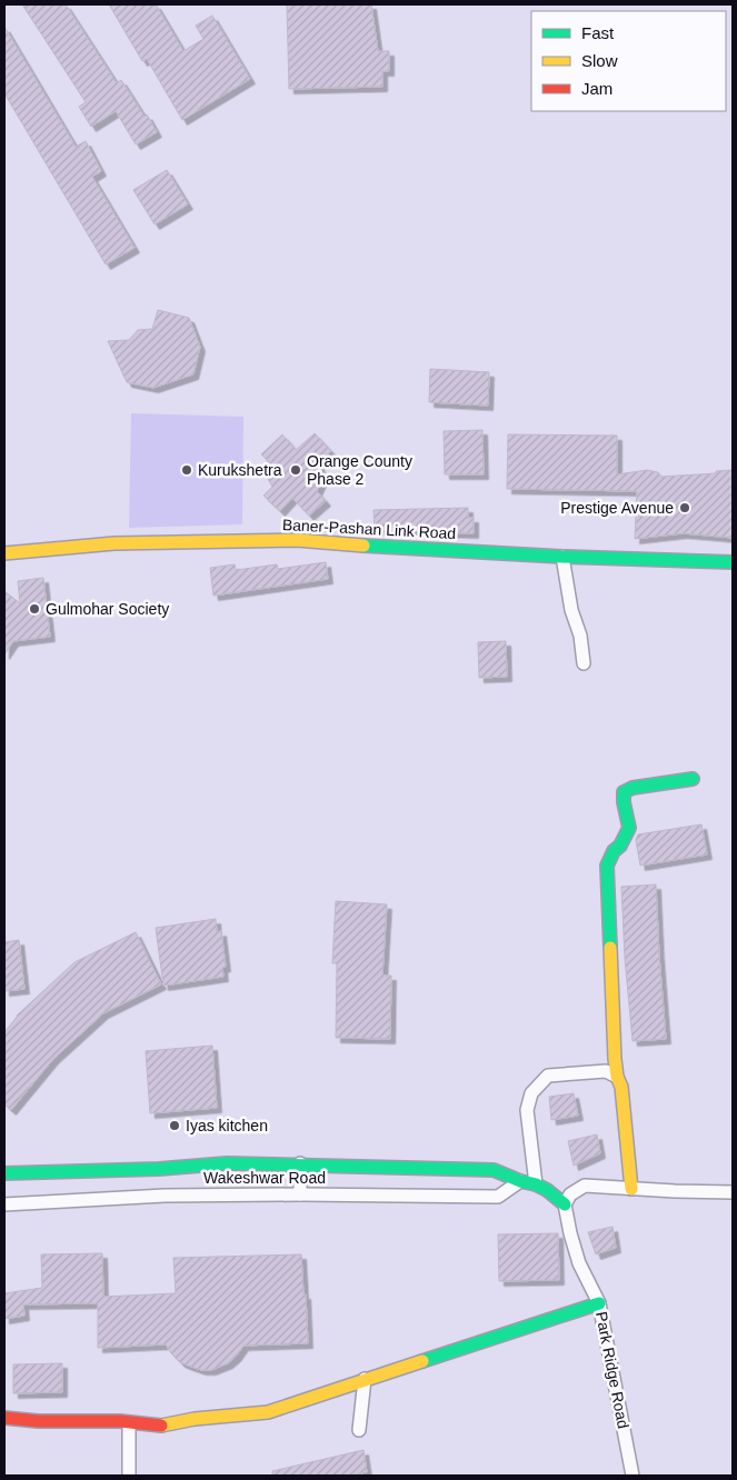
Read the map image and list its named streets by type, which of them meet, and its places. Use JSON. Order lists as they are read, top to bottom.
{
  "streets": {
    "street": ["Baner-Pashan Link Road", "Wakeshwar Road", "Park Ridge Road"]
  },
  "crossings": [
    ["Wakeshwar Road", "Park Ridge Road"]
  ],
  "places": [
    "Kurukshetra",
    "Orange County Phase 2",
    "Prestige Avenue",
    "Gulmohar Society",
    "Iyas kitchen"
  ],
  "legend": ["Fast", "Slow", "Jam"]
}
